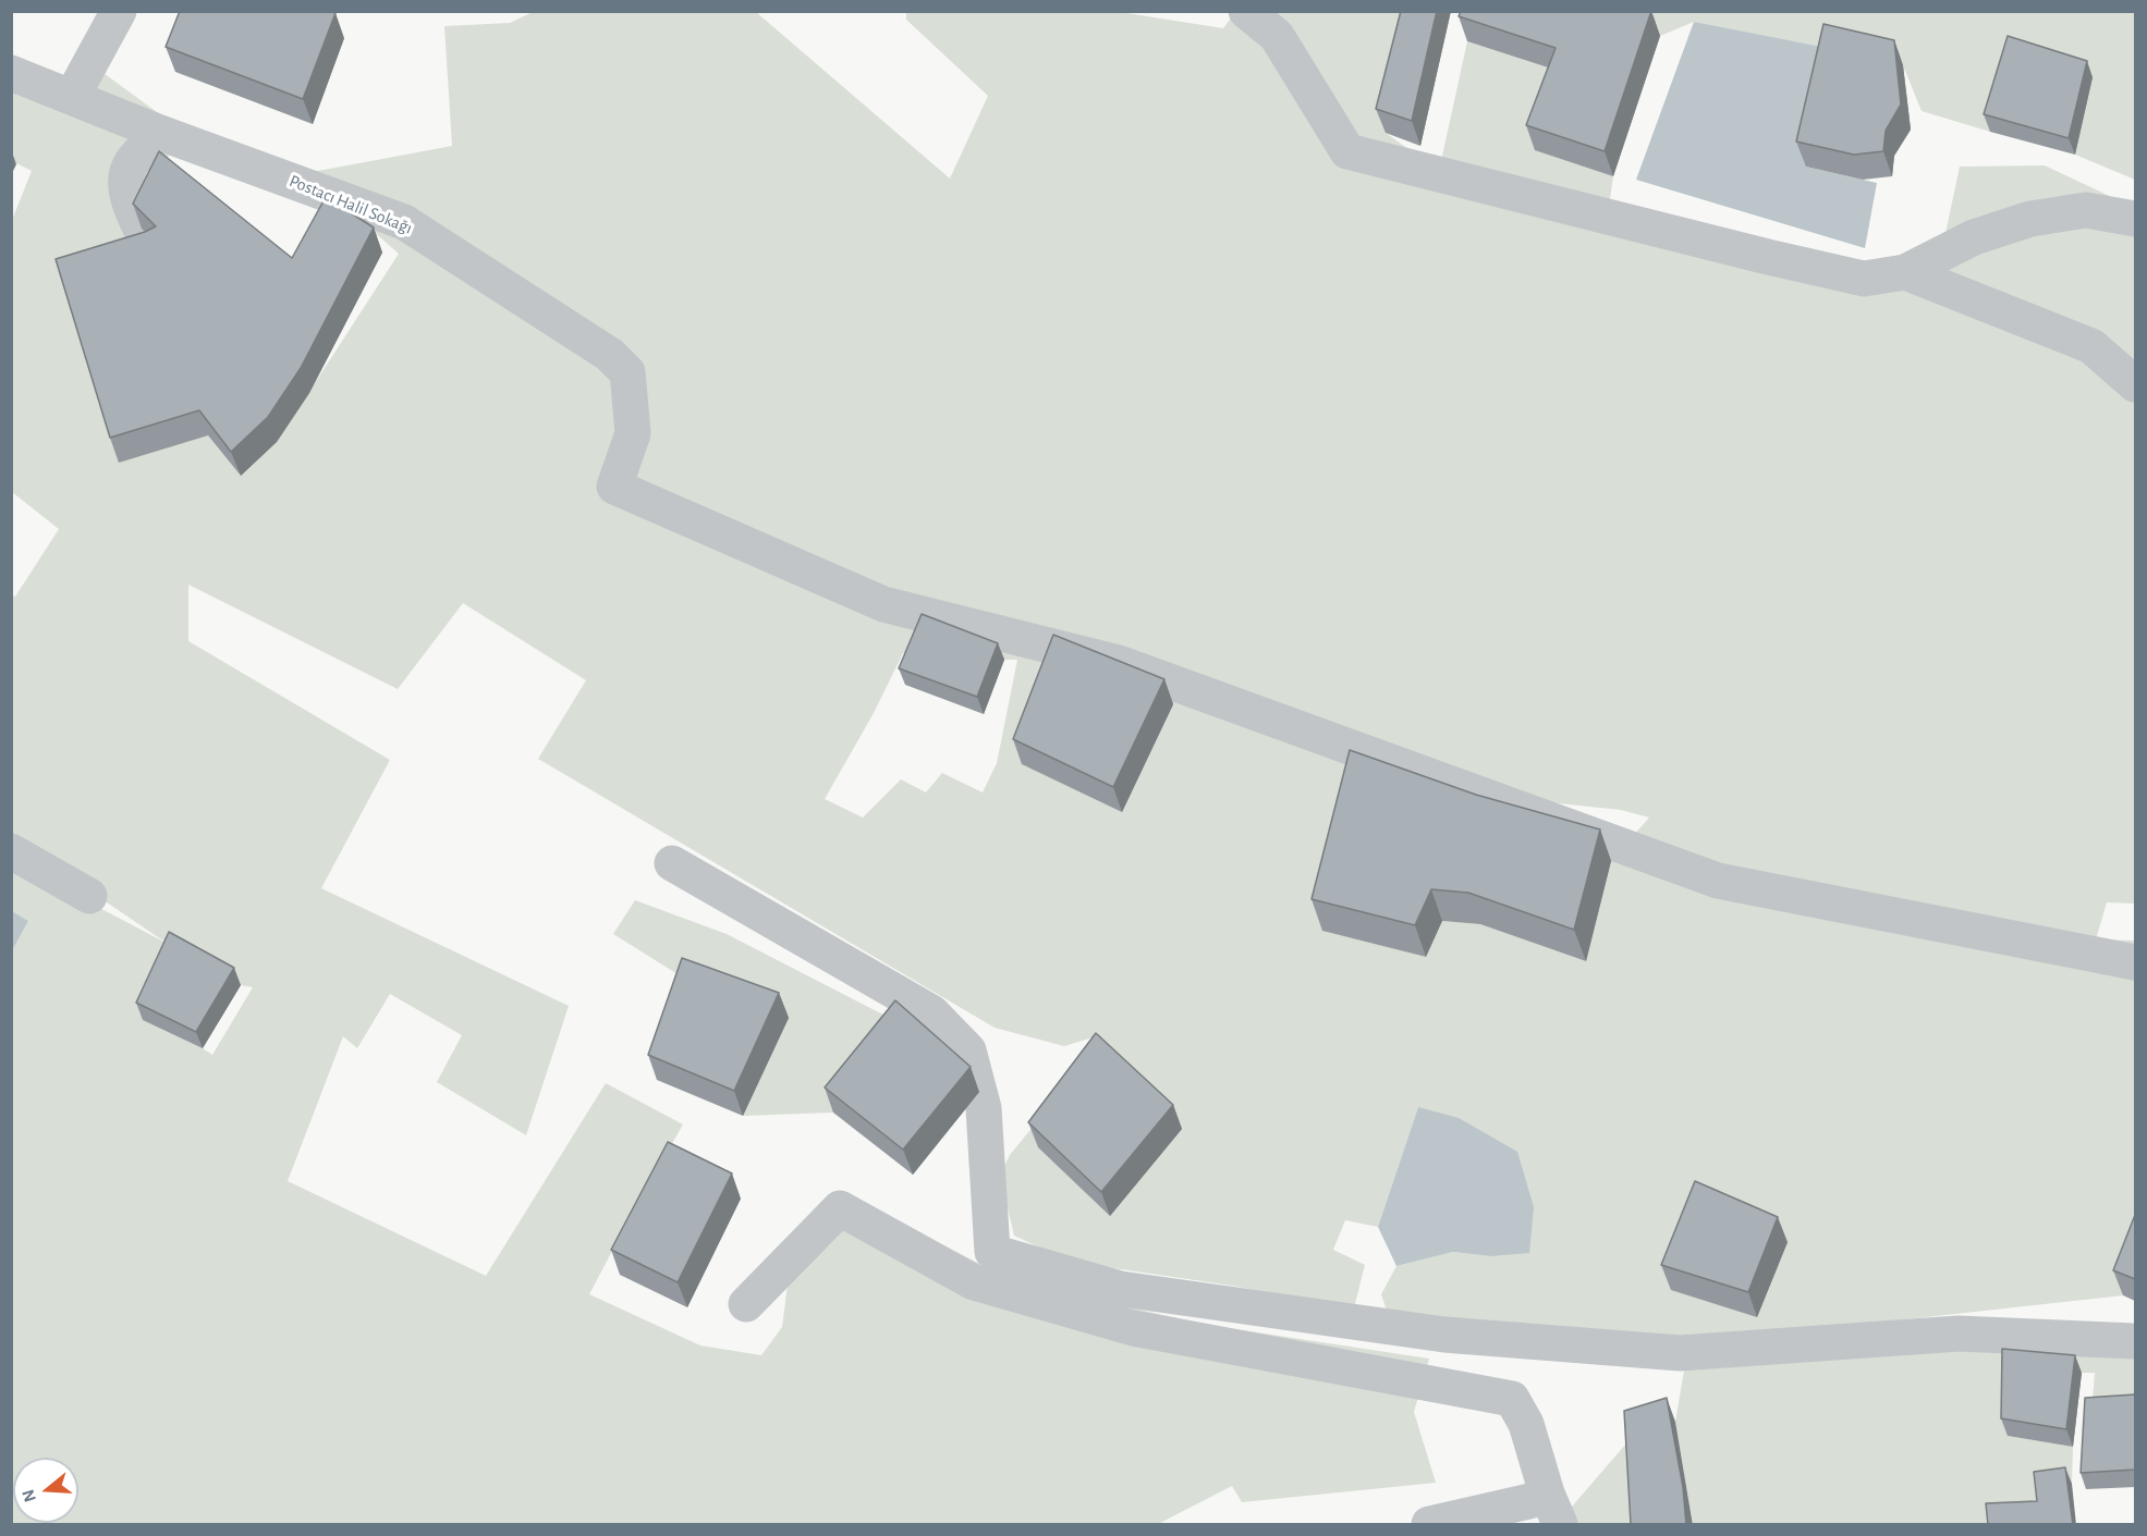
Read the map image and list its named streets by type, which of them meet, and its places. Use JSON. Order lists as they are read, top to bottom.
{
  "streets": {
    "street": ["Postacı Halil Sokağı"]
  },
  "north": "left"
}
